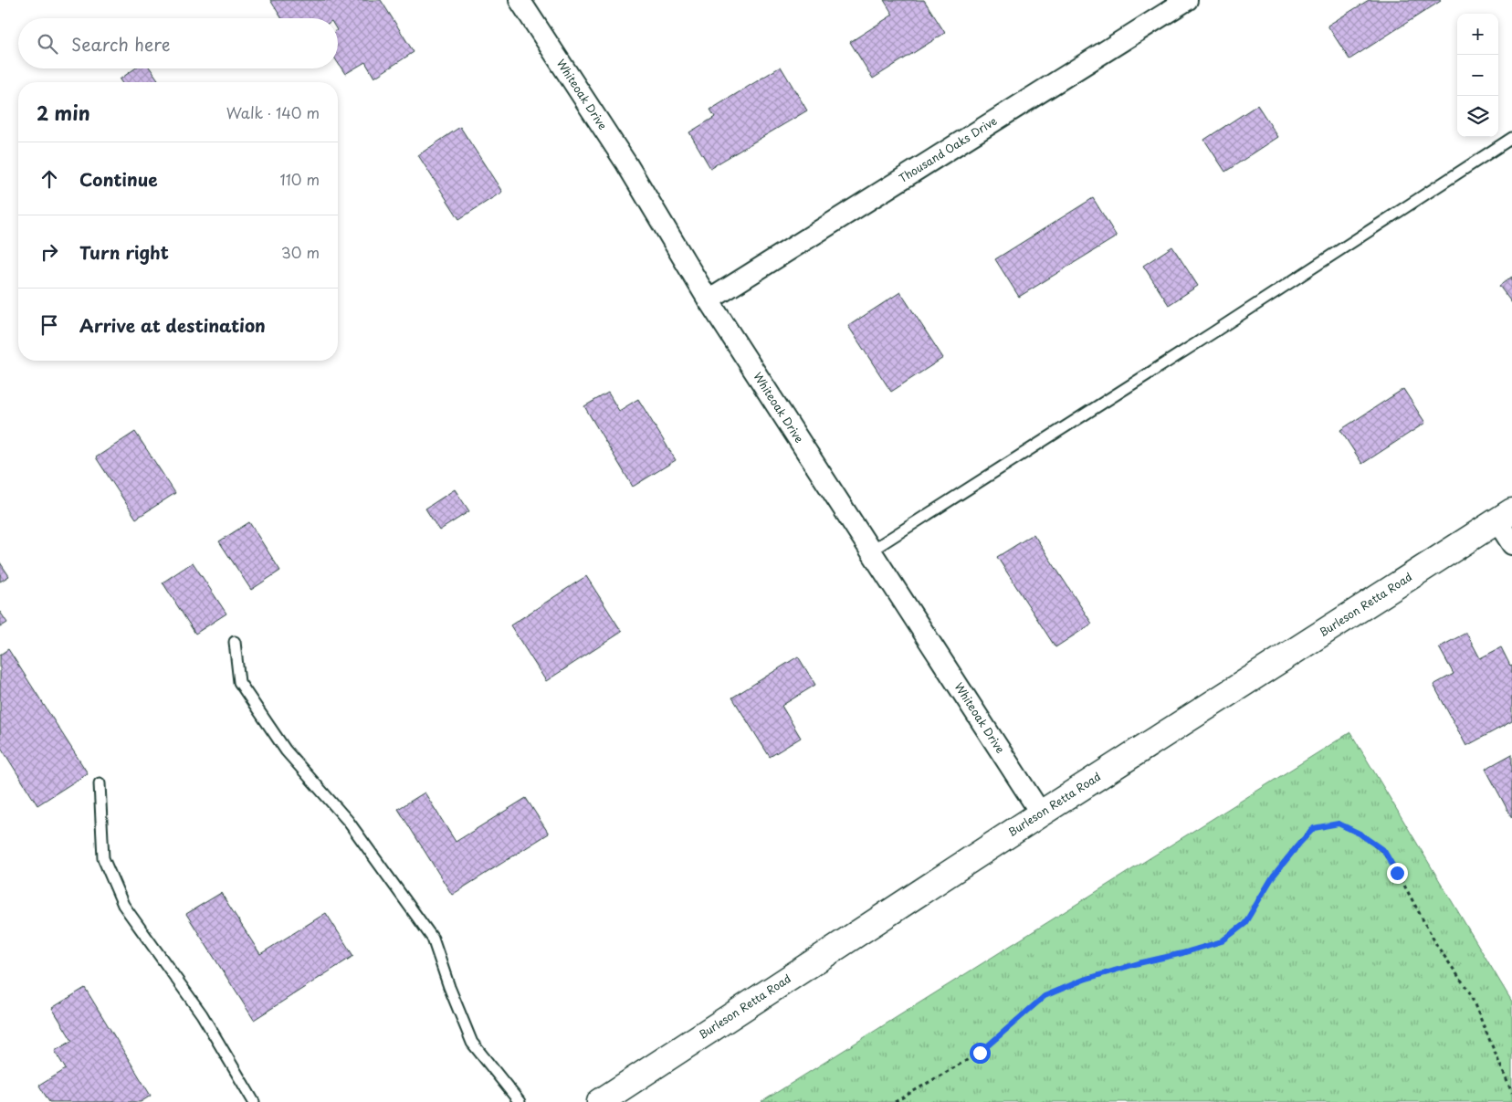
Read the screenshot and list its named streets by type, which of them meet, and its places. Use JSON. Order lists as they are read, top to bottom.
{
  "streets": {
    "street": ["Whiteoak Drive", "Thousand Oaks Drive", "Burleson Retta Road"]
  },
  "crossings": [
    ["Whiteoak Drive", "Thousand Oaks Drive"],
    ["Whiteoak Drive", "Burleson Retta Road"]
  ],
  "page": {
    "map_buttons": ["+", "−"],
    "search": "Search here",
    "heading": ["2 min", "Walk · 140 m"],
    "list": [
      ["Continue", "110 m"],
      ["Turn right", "30 m"],
      "Arrive at destination"
    ]
  }
}
